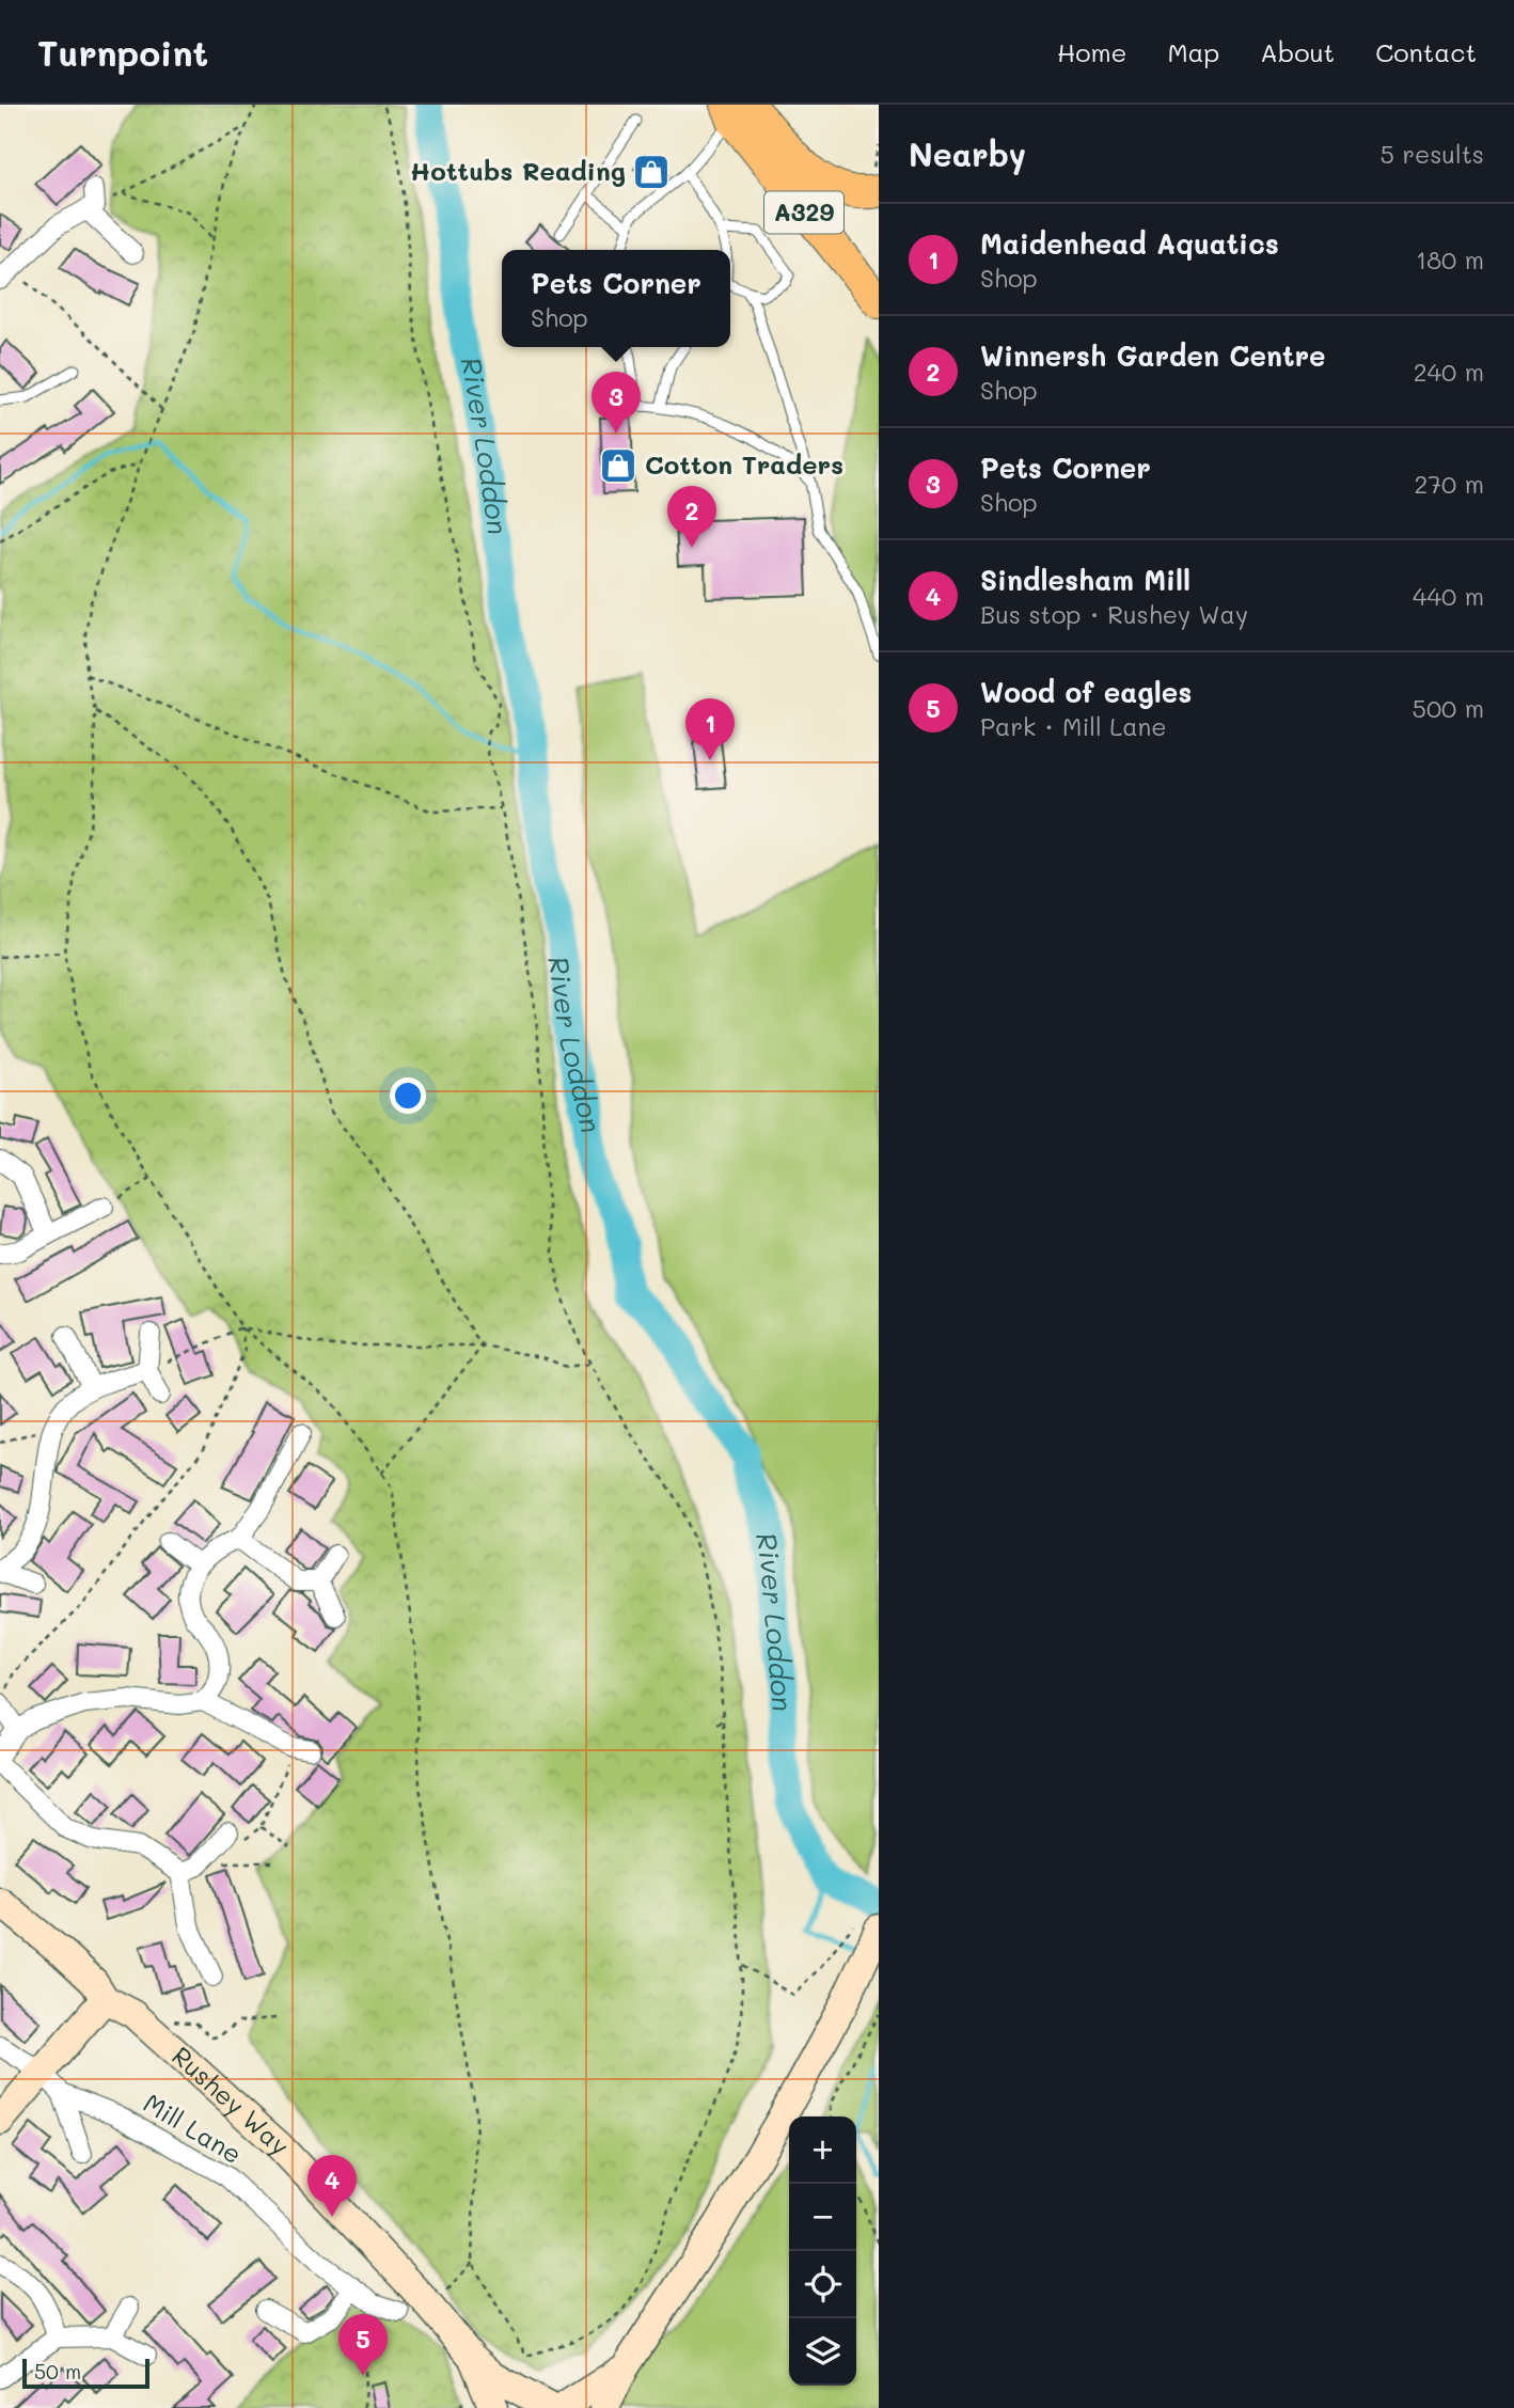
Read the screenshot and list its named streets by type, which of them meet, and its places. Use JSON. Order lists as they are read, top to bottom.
{
  "streets": {
    "main road": ["A329"],
    "street": ["Rushey Way", "Mill Lane"]
  },
  "water": ["River Loddon"],
  "places": {
    "shop": ["Hottubs Reading", "Cotton Traders"]
  },
  "scale_bar": "50 m",
  "page": {
    "header": "Turnpoint",
    "nav": [
      "Home",
      "Map",
      "About",
      "Contact"
    ],
    "heading": ["Nearby", "5 results"],
    "list": [
      {
        "mark": "1",
        "name": "Maidenhead Aquatics",
        "note": "Shop",
        "value": "180 m"
      },
      {
        "mark": "2",
        "name": "Winnersh Garden Centre",
        "note": "Shop",
        "value": "240 m"
      },
      {
        "mark": "3",
        "name": "Pets Corner",
        "note": "Shop",
        "value": "270 m"
      },
      {
        "mark": "4",
        "name": "Sindlesham Mill",
        "note": "Bus stop · Rushey Way",
        "value": "440 m"
      },
      {
        "mark": "5",
        "name": "Wood of eagles",
        "note": "Park · Mill Lane",
        "value": "500 m"
      }
    ],
    "popup": ["Pets Corner", "Shop"],
    "pins": [
      "3",
      "2",
      "1",
      "4",
      "5"
    ],
    "map_buttons": ["+", "−"],
    "scale": "50 m"
  }
}
